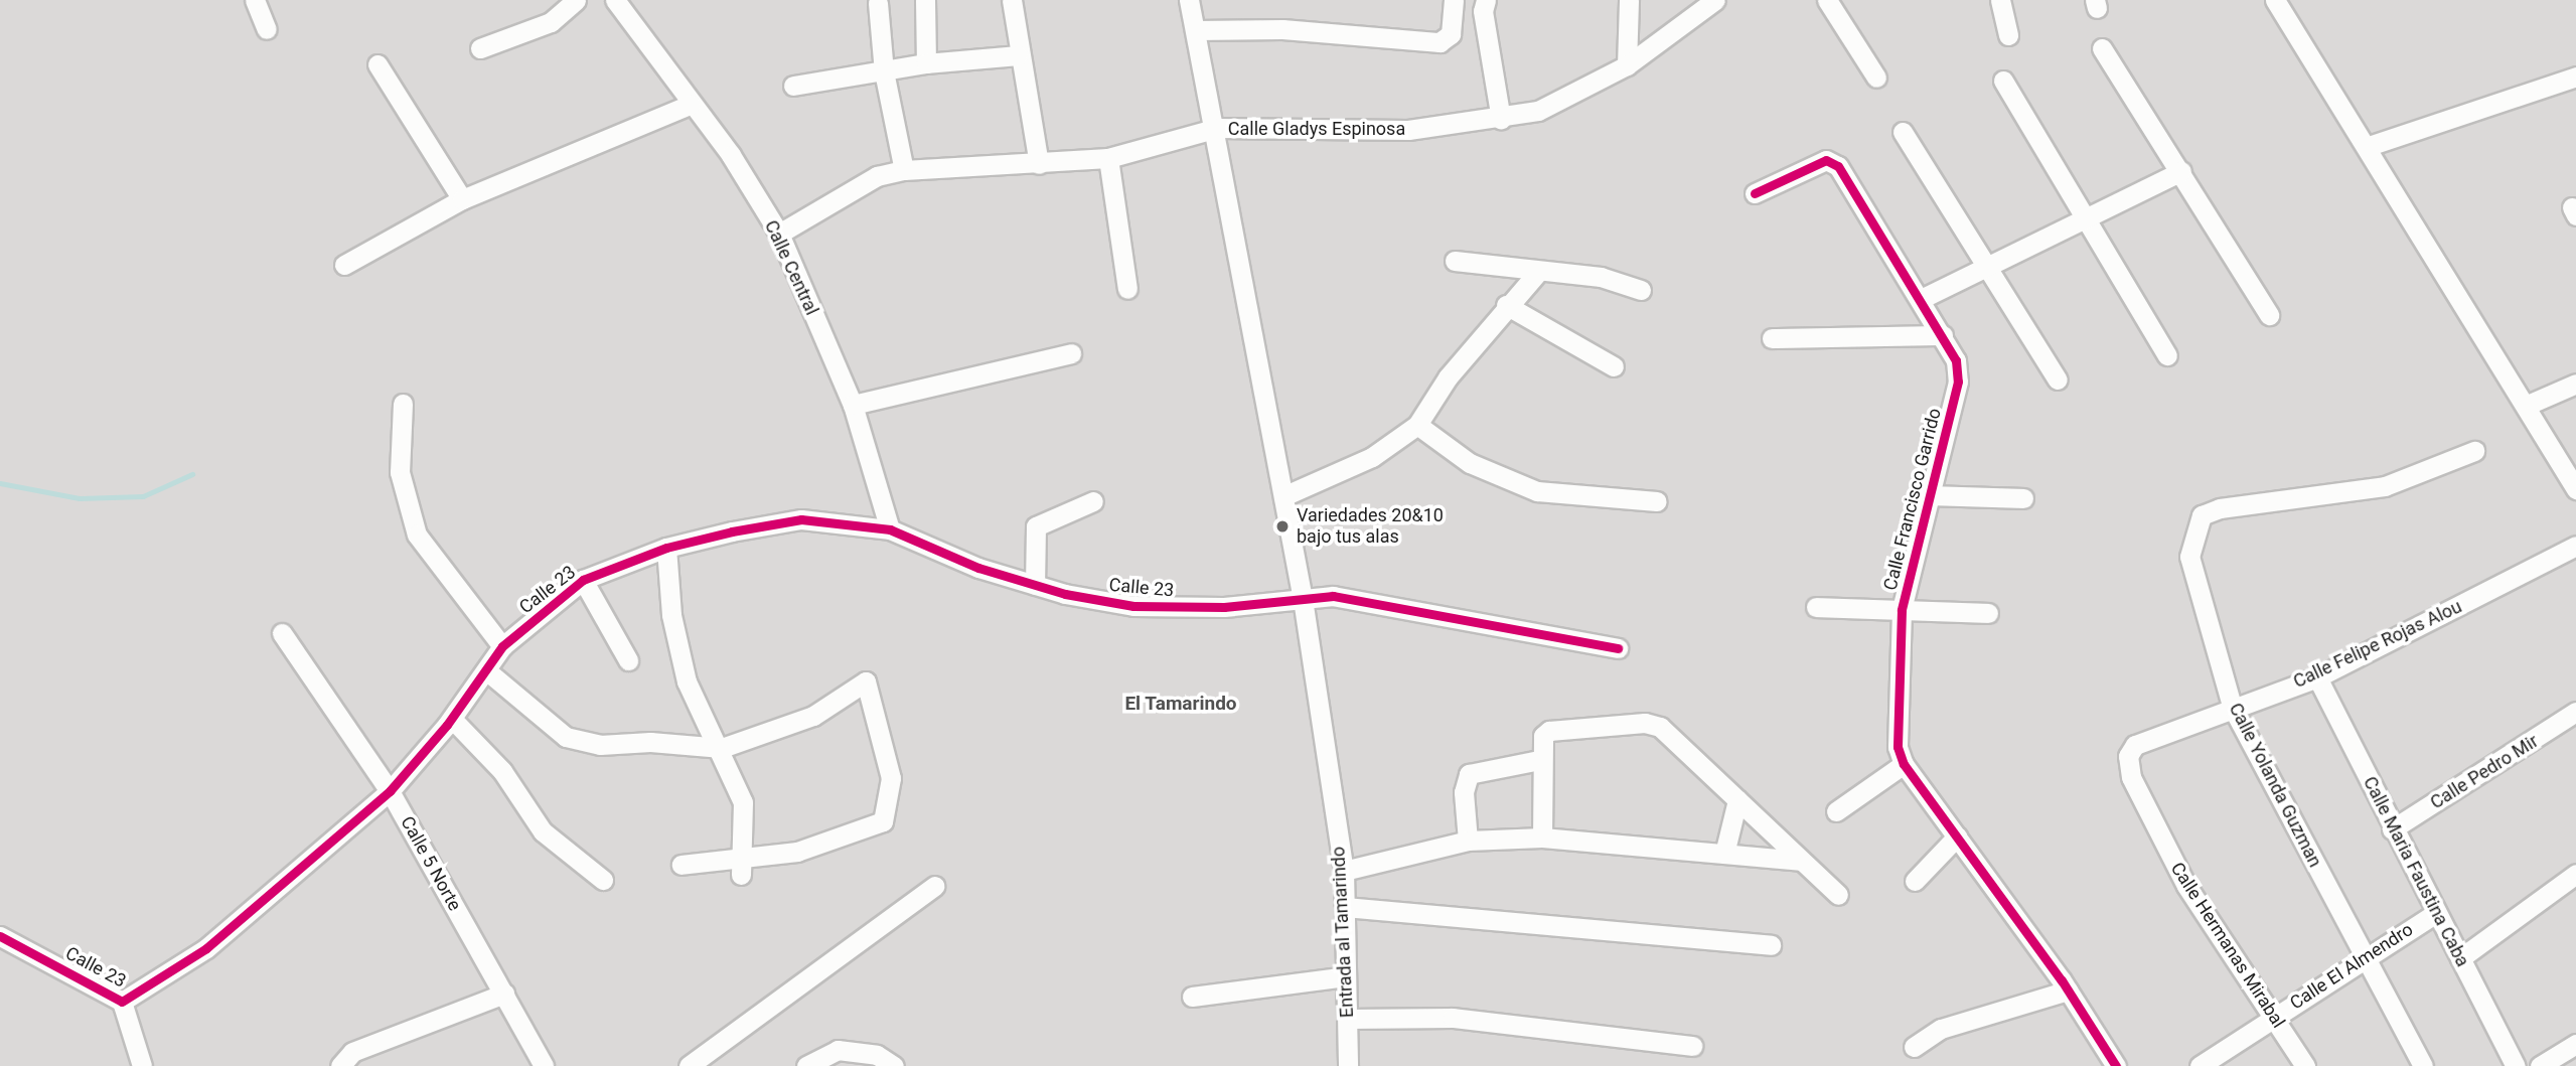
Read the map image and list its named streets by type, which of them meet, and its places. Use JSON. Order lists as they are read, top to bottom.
{
  "streets": {
    "street": [
      "Calle Gladys Espinosa",
      "Calle Central",
      "Calle Francisco Garrido",
      "Calle 23",
      "Calle Felipe Rojas Alou",
      "Calle Pedro Mir",
      "Calle Yolanda Guzman",
      "Calle 5 Norte",
      "Calle Maria Faustina Caba",
      "Entrada al Tamarindo",
      "Calle Hermanas Mirabal",
      "Calle El Almendro"
    ]
  },
  "crossings": [
    ["Calle Gladys Espinosa", "Calle Central"],
    ["Calle Gladys Espinosa", "Entrada al Tamarindo"],
    ["Calle Central", "Calle 23"],
    ["Calle 23", "Calle 5 Norte"],
    ["Calle 23", "Entrada al Tamarindo"],
    ["Calle Felipe Rojas Alou", "Calle Yolanda Guzman"],
    ["Calle Felipe Rojas Alou", "Calle Maria Faustina Caba"],
    ["Calle Felipe Rojas Alou", "Calle Hermanas Mirabal"],
    ["Calle Pedro Mir", "Calle Maria Faustina Caba"],
    ["Calle Yolanda Guzman", "Calle El Almendro"],
    ["Calle Maria Faustina Caba", "Calle El Almendro"],
    ["Calle Hermanas Mirabal", "Calle El Almendro"]
  ],
  "districts": ["El Tamarindo"],
  "places": ["Variedades 20&10 bajo tus alas"]
}
